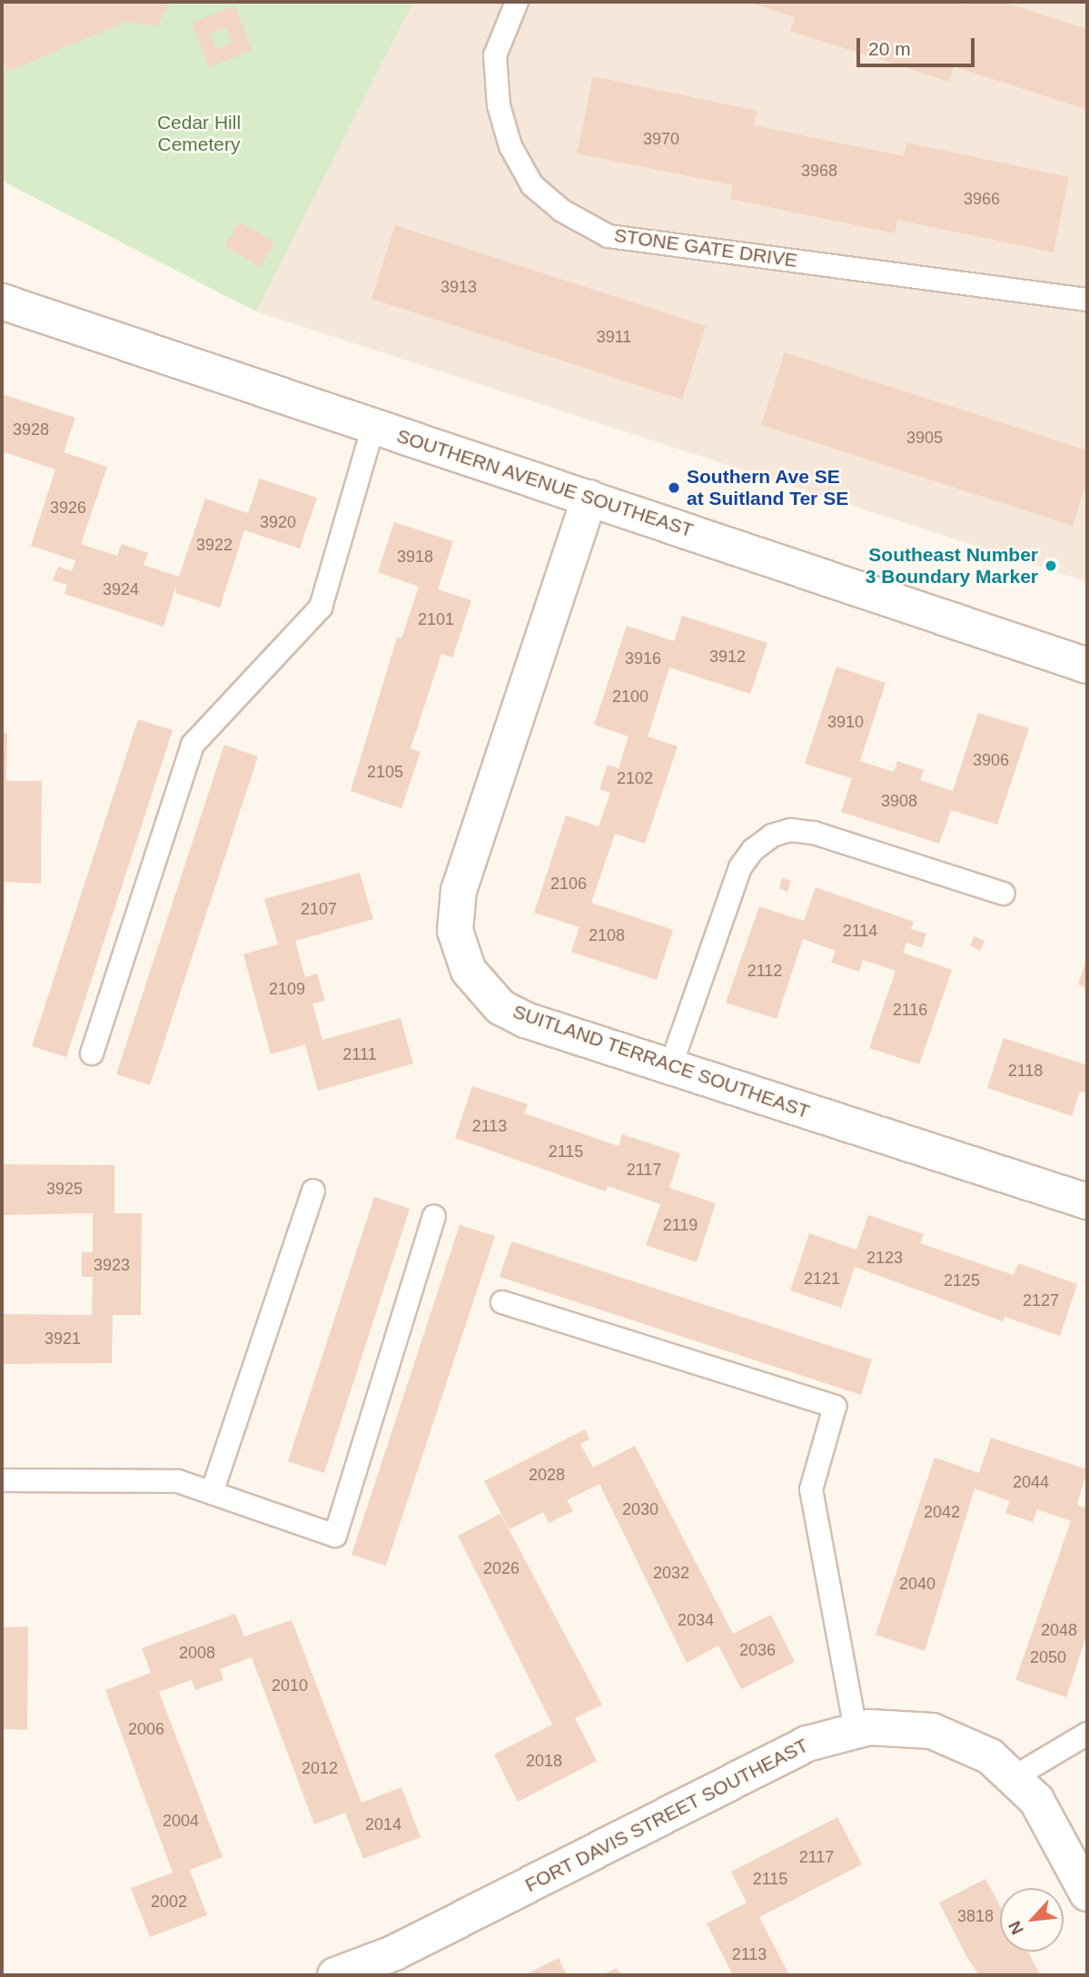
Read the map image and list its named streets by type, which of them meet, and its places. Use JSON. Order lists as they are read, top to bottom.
{
  "streets": {
    "street": ["SOUTHERN AVENUE SOUTHEAST", "SUITLAND TERRACE SOUTHEAST", "FORT DAVIS STREET SOUTHEAST"],
    "lane": ["STONE GATE DRIVE"]
  },
  "crossings": [
    ["SOUTHERN AVENUE SOUTHEAST", "SUITLAND TERRACE SOUTHEAST"]
  ],
  "parks": ["Cedar Hill Cemetery"],
  "places": ["Southern Ave SE at Suitland Ter SE", "Southeast Number 3 Boundary Marker"],
  "house_numbers": [
    "3970",
    "3968",
    "3966",
    "3913",
    "3911",
    "3928",
    "3905",
    "3926",
    "3920",
    "3922",
    "3918",
    "3924",
    "2101",
    "3912",
    "3916",
    "2100",
    "3910",
    "3906",
    "2105",
    "2102",
    "3908",
    "2106",
    "2107",
    "2114",
    "2108",
    "2112",
    "2109",
    "2116",
    "2111",
    "2118",
    "2113",
    "2115",
    "2117",
    "3925",
    "2119",
    "2123",
    "3923",
    "2121",
    "2125",
    "2127",
    "3921",
    "2028",
    "2044",
    "2030",
    "2042",
    "2026",
    "2032",
    "2040",
    "2034",
    "2048",
    "2036",
    "2008",
    "2050",
    "2010",
    "2006",
    "2018",
    "2012",
    "2004",
    "2014",
    "2117",
    "2115",
    "2002",
    "3818",
    "2113"
  ],
  "scale_bar": "20 m",
  "north": "bottom left"
}
